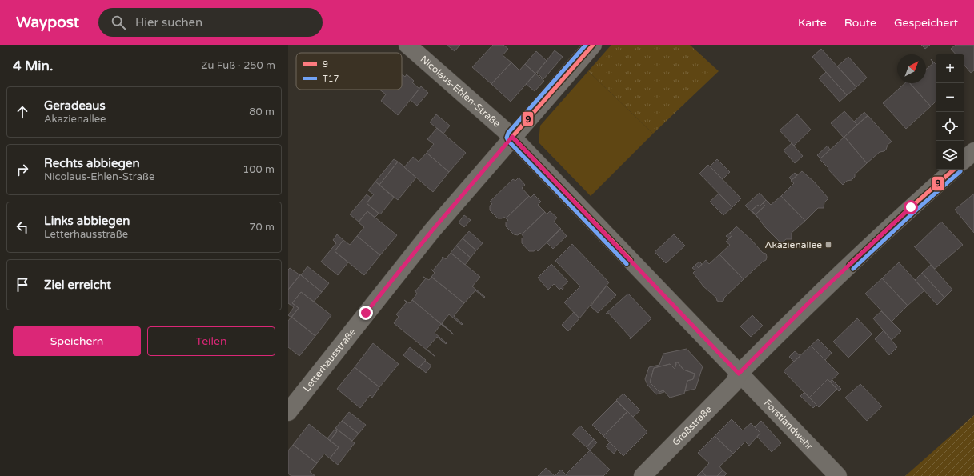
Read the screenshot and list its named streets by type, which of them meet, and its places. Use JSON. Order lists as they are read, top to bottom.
{
  "streets": {
    "street": [
      "Nicolaus-Ehlen-Straße",
      "Letterhausstraße",
      "Forstlandwehr",
      "Großstraße"
    ]
  },
  "crossings": [
    ["Nicolaus-Ehlen-Straße", "Letterhausstraße"],
    ["Nicolaus-Ehlen-Straße", "Forstlandwehr"],
    ["Nicolaus-Ehlen-Straße", "Großstraße"],
    ["Forstlandwehr", "Großstraße"]
  ],
  "places": {
    "transit": ["Akazienallee"]
  },
  "lines": ["transit line 9", "transit line T17"],
  "legend": ["9", "T17"],
  "north": "top right",
  "page": {
    "header": "Waypost",
    "search": "Hier suchen",
    "nav": ["Karte", "Route", "Gespeichert"],
    "heading": ["4 Min.", "Zu Fuß · 250 m"],
    "map_buttons": ["+", "−"],
    "list": [
      ["Geradeaus", "Akazienallee", "80 m"],
      ["Rechts abbiegen", "Nicolaus-Ehlen-Straße", "100 m"],
      ["Links abbiegen", "Letterhausstraße", "70 m"],
      "Ziel erreicht"
    ],
    "buttons": ["Speichern", "Teilen"]
  }
}
